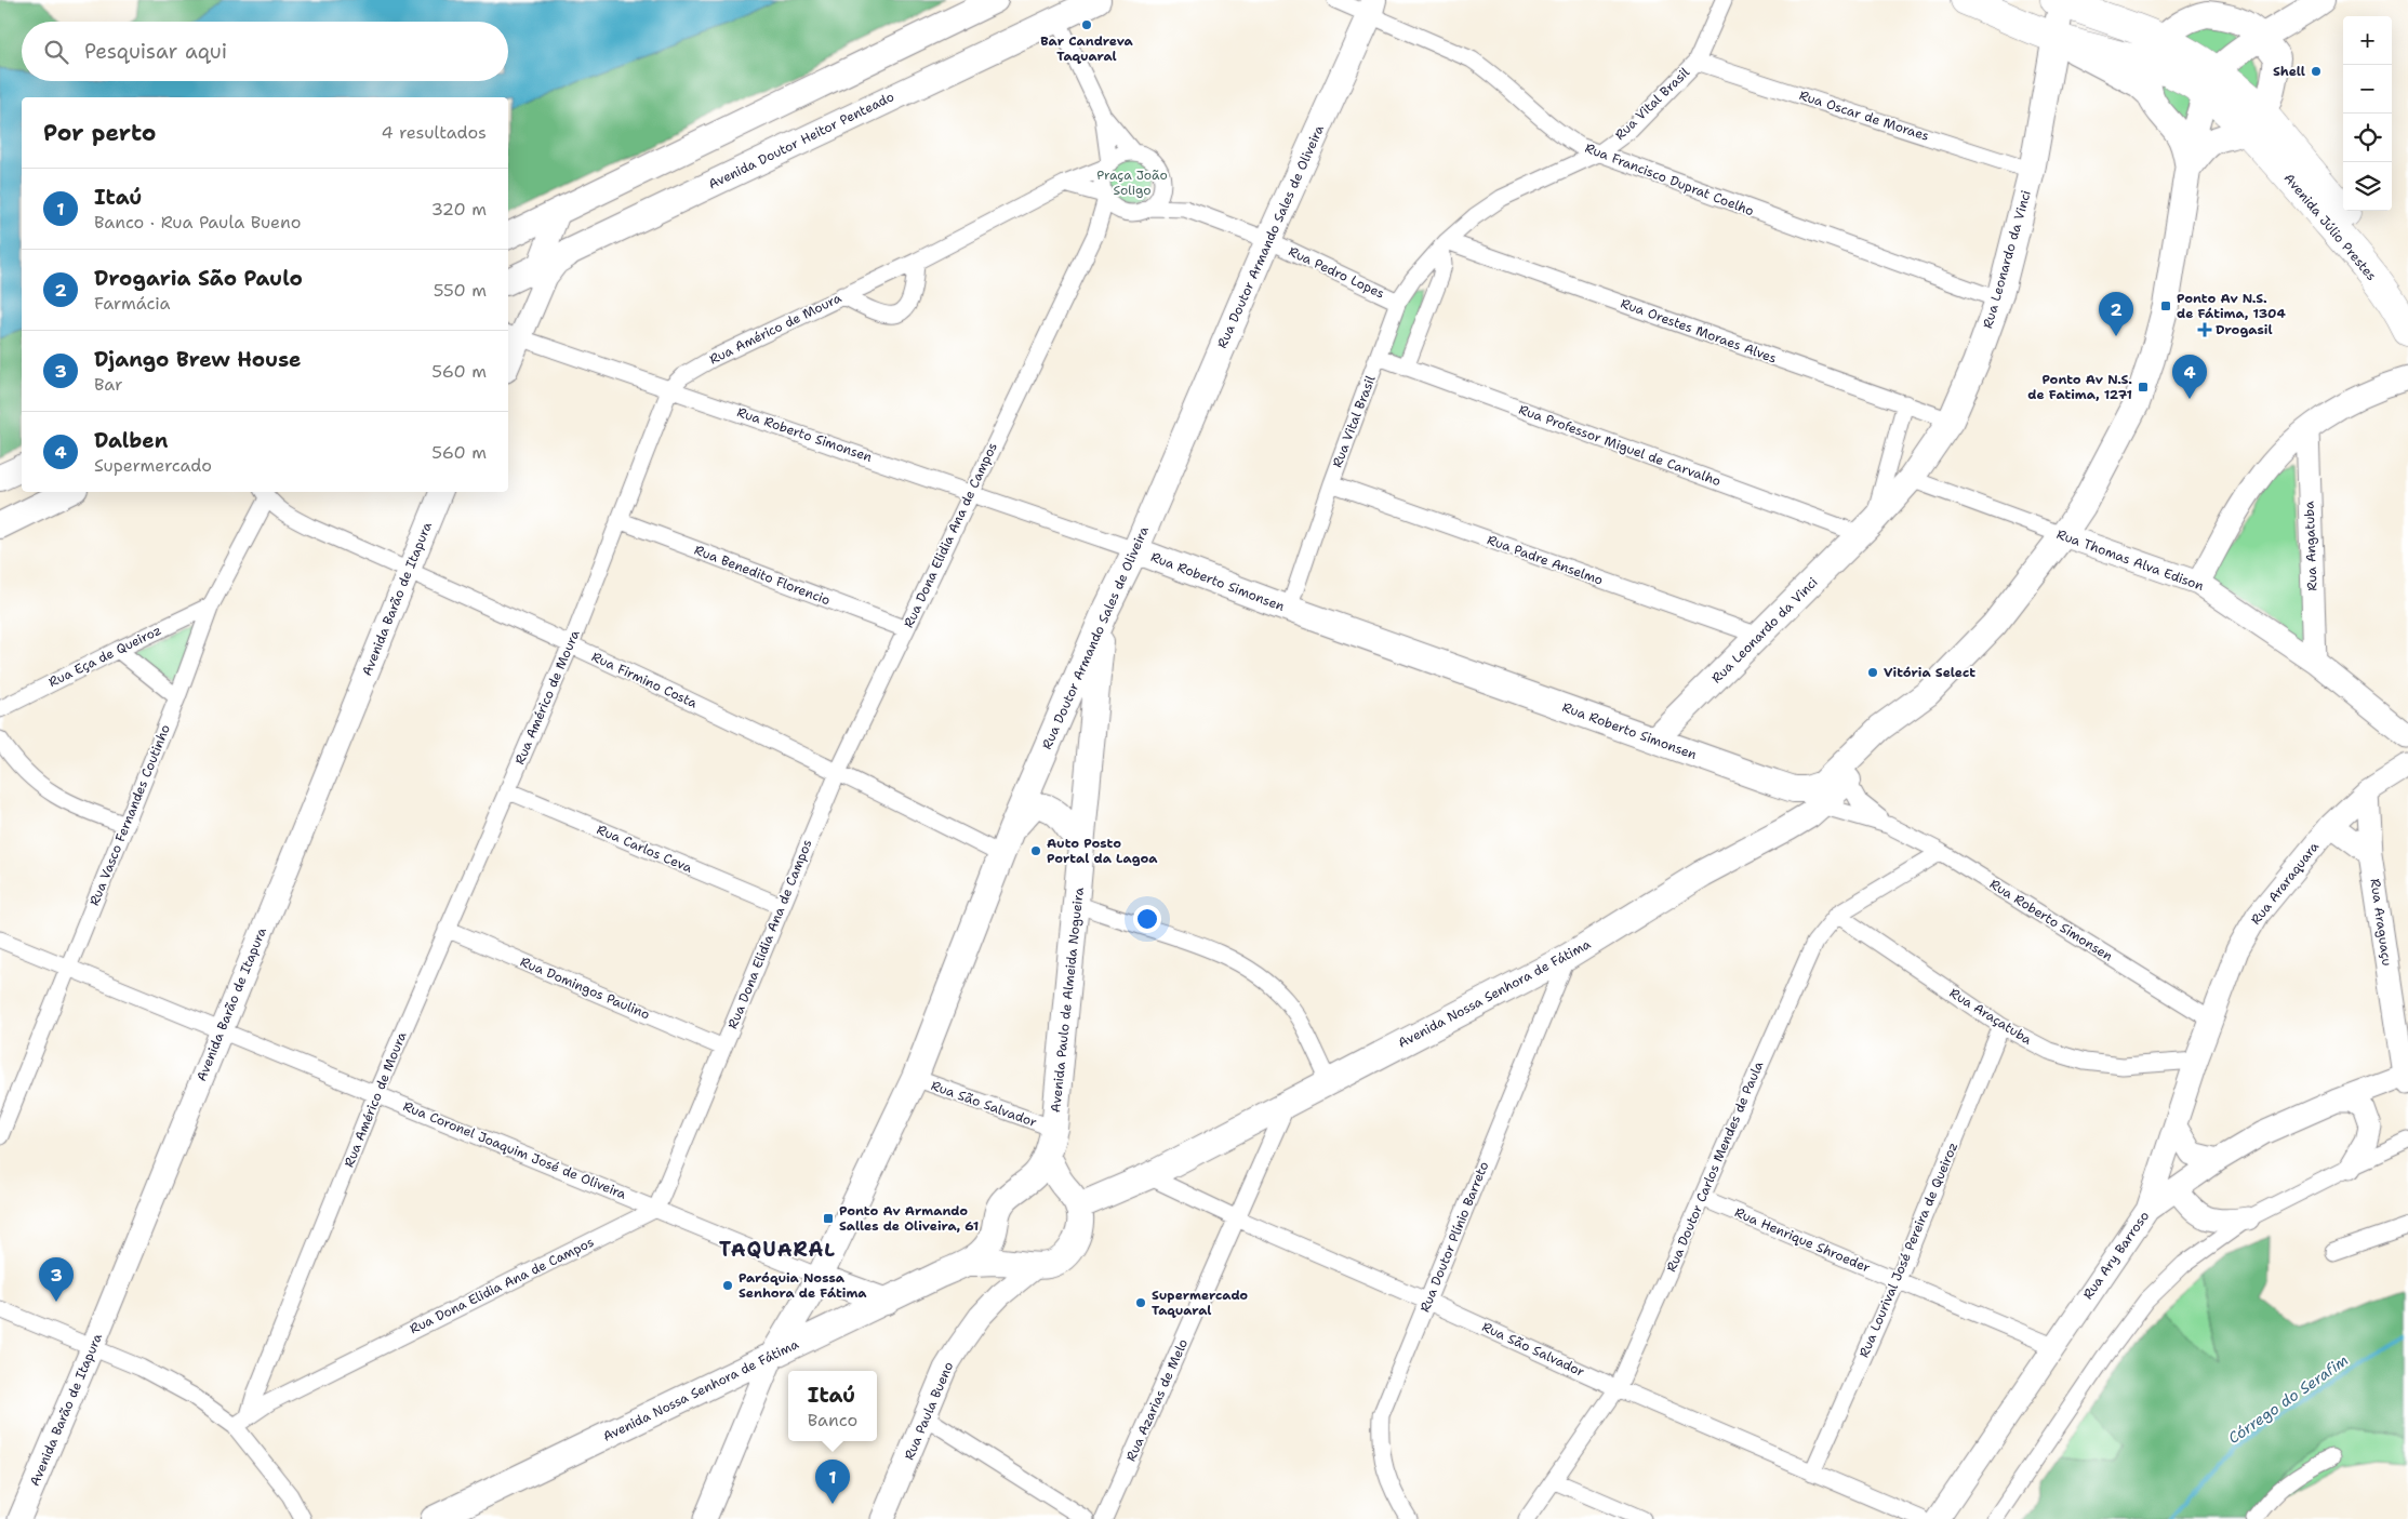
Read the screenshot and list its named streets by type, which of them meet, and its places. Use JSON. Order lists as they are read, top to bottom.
{
  "streets": {
    "highway": ["Avenida Júlio Prestes"],
    "main road": [
      "Avenida Doutor Heitor Penteado",
      "Rua Doutor Armando Sales de Oliveira",
      "Rua Leonardo da Vinci",
      "Rua Roberto Simonsen",
      "Rua Angatuba",
      "Rua Thomas Alva Edison",
      "Avenida Barão de Itapura",
      "Rua Araraquara",
      "Rua Araguaçu",
      "Avenida Nossa Senhora de Fátima",
      "Avenida Paulo de Almeida Nogueira",
      "Rua Ary Barroso",
      "Rua Paula Bueno"
    ],
    "street": [
      "Rua Vital Brasil",
      "Rua Oscar de Moraes",
      "Rua Francisco Duprat Coelho",
      "Rua Pedro Lopes",
      "Rua Américo de Moura",
      "Rua Orestes Moraes Alves",
      "Rua Professor Miguel de Carvalho",
      "Rua Dona Elidia Ana de Campos",
      "Rua Padre Anselmo",
      "Rua Benedito Florencio",
      "Rua Eça de Queiroz",
      "Rua Firmino Costa",
      "Rua Vasco Fernandes Coutinho",
      "Rua Carlos Ceva",
      "Rua Domingos Paulino",
      "Rua Araçatuba",
      "Rua São Salvador",
      "Rua Coronel Joaquim José de Oliveira",
      "Rua Doutor Carlos Mendes de Paula",
      "Rua Doutor Plínio Barreto",
      "Rua Henrique Shroeder",
      "Rua Lourival José Pereira de Queiroz",
      "Rua Azarias de Melo"
    ]
  },
  "crossings": [
    ["Rua Vital Brasil", "Rua Oscar de Moraes"],
    ["Rua Vital Brasil", "Rua Francisco Duprat Coelho"],
    ["Rua Vital Brasil", "Rua Pedro Lopes"],
    ["Rua Vital Brasil", "Rua Orestes Moraes Alves"],
    ["Rua Vital Brasil", "Rua Roberto Simonsen"],
    ["Rua Vital Brasil", "Rua Professor Miguel de Carvalho"],
    ["Rua Vital Brasil", "Rua Padre Anselmo"],
    ["Rua Oscar de Moraes", "Rua Leonardo da Vinci"],
    ["Rua Francisco Duprat Coelho", "Rua Doutor Armando Sales de Oliveira"],
    ["Rua Francisco Duprat Coelho", "Rua Leonardo da Vinci"],
    ["Rua Doutor Armando Sales de Oliveira", "Rua Pedro Lopes"],
    ["Rua Doutor Armando Sales de Oliveira", "Rua Roberto Simonsen"],
    ["Rua Doutor Armando Sales de Oliveira", "Rua Firmino Costa"],
    ["Rua Doutor Armando Sales de Oliveira", "Avenida Nossa Senhora de Fátima"],
    ["Rua Doutor Armando Sales de Oliveira", "Avenida Paulo de Almeida Nogueira"],
    ["Rua Doutor Armando Sales de Oliveira", "Rua São Salvador"],
    ["Rua Doutor Armando Sales de Oliveira", "Rua Coronel Joaquim José de Oliveira"],
    ["Rua Leonardo da Vinci", "Rua Orestes Moraes Alves"],
    ["Rua Leonardo da Vinci", "Rua Roberto Simonsen"],
    ["Rua Leonardo da Vinci", "Rua Professor Miguel de Carvalho"],
    ["Rua Leonardo da Vinci", "Rua Padre Anselmo"],
    ["Rua Leonardo da Vinci", "Rua Thomas Alva Edison"],
    ["Rua Pedro Lopes", "Rua Américo de Moura"],
    ["Rua Pedro Lopes", "Rua Dona Elidia Ana de Campos"],
    ["Rua Américo de Moura", "Rua Roberto Simonsen"],
    ["Rua Américo de Moura", "Rua Dona Elidia Ana de Campos"],
    ["Rua Américo de Moura", "Rua Benedito Florencio"],
    ["Rua Américo de Moura", "Rua Firmino Costa"],
    ["Rua Américo de Moura", "Rua Carlos Ceva"],
    ["Rua Américo de Moura", "Rua Domingos Paulino"],
    ["Rua Américo de Moura", "Rua Coronel Joaquim José de Oliveira"],
    ["Rua Roberto Simonsen", "Rua Dona Elidia Ana de Campos"],
    ["Rua Roberto Simonsen", "Rua Araraquara"],
    ["Rua Roberto Simonsen", "Avenida Nossa Senhora de Fátima"],
    ["Rua Roberto Simonsen", "Rua Doutor Carlos Mendes de Paula"],
    ["Rua Dona Elidia Ana de Campos", "Rua Benedito Florencio"],
    ["Rua Dona Elidia Ana de Campos", "Rua Firmino Costa"],
    ["Rua Dona Elidia Ana de Campos", "Rua Carlos Ceva"],
    ["Rua Dona Elidia Ana de Campos", "Rua Domingos Paulino"],
    ["Rua Dona Elidia Ana de Campos", "Rua Coronel Joaquim José de Oliveira"],
    ["Rua Angatuba", "Rua Thomas Alva Edison"],
    ["Rua Thomas Alva Edison", "Avenida Nossa Senhora de Fátima"],
    ["Avenida Barão de Itapura", "Rua Firmino Costa"],
    ["Avenida Barão de Itapura", "Rua Coronel Joaquim José de Oliveira"],
    ["Rua Eça de Queiroz", "Rua Vasco Fernandes Coutinho"],
    ["Rua Firmino Costa", "Rua Vasco Fernandes Coutinho"],
    ["Rua Vasco Fernandes Coutinho", "Rua Coronel Joaquim José de Oliveira"],
    ["Rua Araraquara", "Rua Araguaçu"],
    ["Rua Araraquara", "Rua Araçatuba"],
    ["Rua Araraquara", "Rua Ary Barroso"],
    ["Rua Araguaçu", "Rua Ary Barroso"],
    ["Avenida Nossa Senhora de Fátima", "Rua São Salvador"],
    ["Avenida Nossa Senhora de Fátima", "Rua Doutor Plínio Barreto"],
    ["Avenida Nossa Senhora de Fátima", "Rua Azarias de Melo"],
    ["Avenida Paulo de Almeida Nogueira", "Rua São Salvador"],
    ["Rua Araçatuba", "Rua Doutor Carlos Mendes de Paula"],
    ["Rua Araçatuba", "Rua Lourival José Pereira de Queiroz"],
    ["Rua São Salvador", "Rua Doutor Carlos Mendes de Paula"],
    ["Rua São Salvador", "Rua Doutor Plínio Barreto"],
    ["Rua São Salvador", "Rua Lourival José Pereira de Queiroz"],
    ["Rua São Salvador", "Rua Azarias de Melo"],
    ["Rua Doutor Carlos Mendes de Paula", "Rua Henrique Shroeder"],
    ["Rua Henrique Shroeder", "Rua Lourival José Pereira de Queiroz"],
    ["Rua Henrique Shroeder", "Rua Ary Barroso"]
  ],
  "districts": ["TAQUARAL"],
  "water": ["Córrego do Serafim"],
  "parks": ["Praça João Soligo"],
  "places": {
    "other": [
      "Bar Candreva Taquaral",
      "Shell",
      "Vitória Select",
      "Auto Posto Portal da Lagoa",
      "Paróquia Nossa Senhora de Fátima",
      "Supermercado Taquaral"
    ],
    "transit": ["Ponto Av N.S. de Fátima, 1304", "Ponto Av N.S. de Fatima, 1271", "Ponto Av Armando Salles de Oliveira, 61"],
    "health": ["Drogasil"]
  },
  "page": {
    "map_buttons": ["+", "−"],
    "search": "Pesquisar aqui",
    "heading": ["Por perto", "4 resultados"],
    "list": [
      {
        "mark": "1",
        "name": "Itaú",
        "note": "Banco · Rua Paula Bueno",
        "value": "320 m"
      },
      {
        "mark": "2",
        "name": "Drogaria São Paulo",
        "note": "Farmácia",
        "value": "550 m"
      },
      {
        "mark": "3",
        "name": "Django Brew House",
        "note": "Bar",
        "value": "560 m"
      },
      {
        "mark": "4",
        "name": "Dalben",
        "note": "Supermercado",
        "value": "560 m"
      }
    ],
    "pins": [
      "2",
      "4",
      "3",
      "1"
    ],
    "popup": ["Itaú", "Banco"]
  }
}
